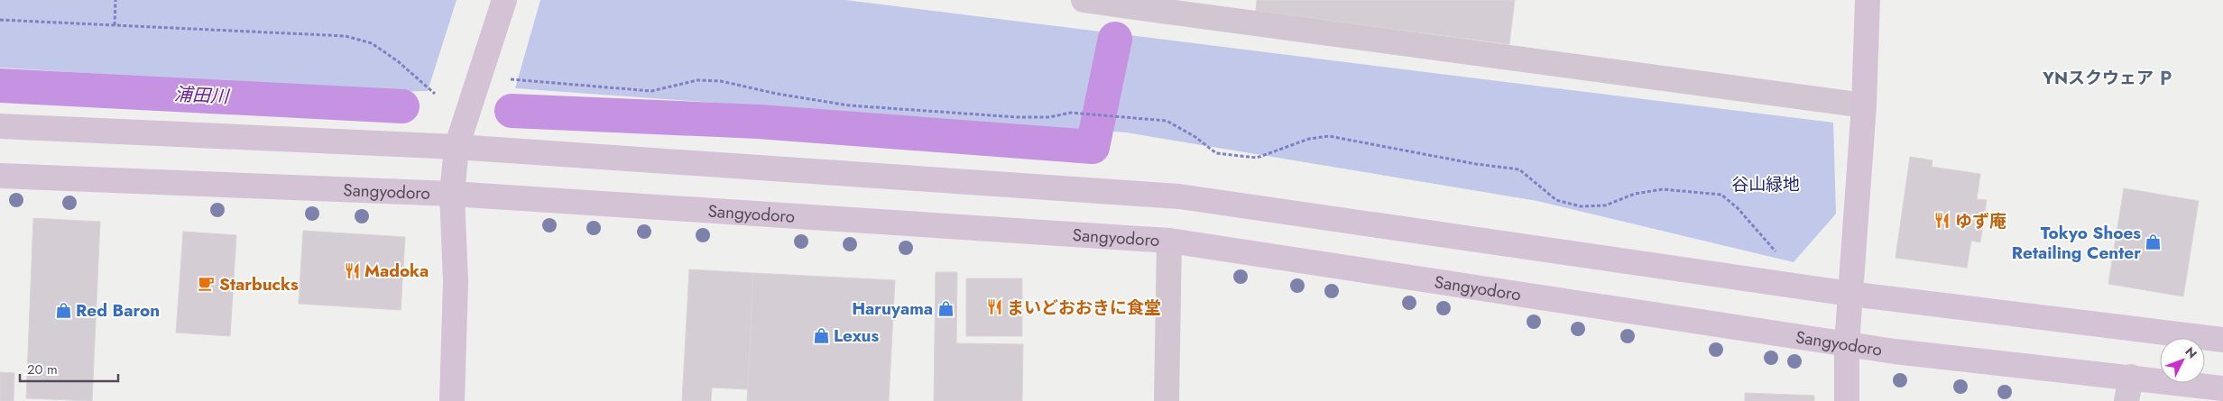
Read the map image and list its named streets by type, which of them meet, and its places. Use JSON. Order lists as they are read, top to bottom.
{
  "streets": {
    "main road": ["Sangyodoro"]
  },
  "water": ["浦田川"],
  "parks": ["谷山緑地"],
  "places": {
    "parking": ["YNスクウェア"],
    "restaurant": ["ゆず庵", "Madoka", "まいどおおきに食堂"],
    "shop": [
      "Tokyo Shoes Retailing Center",
      "Haruyama",
      "Red Baron",
      "Lexus"
    ],
    "cafe": ["Starbucks"]
  },
  "scale_bar": "20 m",
  "north": "top right"
}
